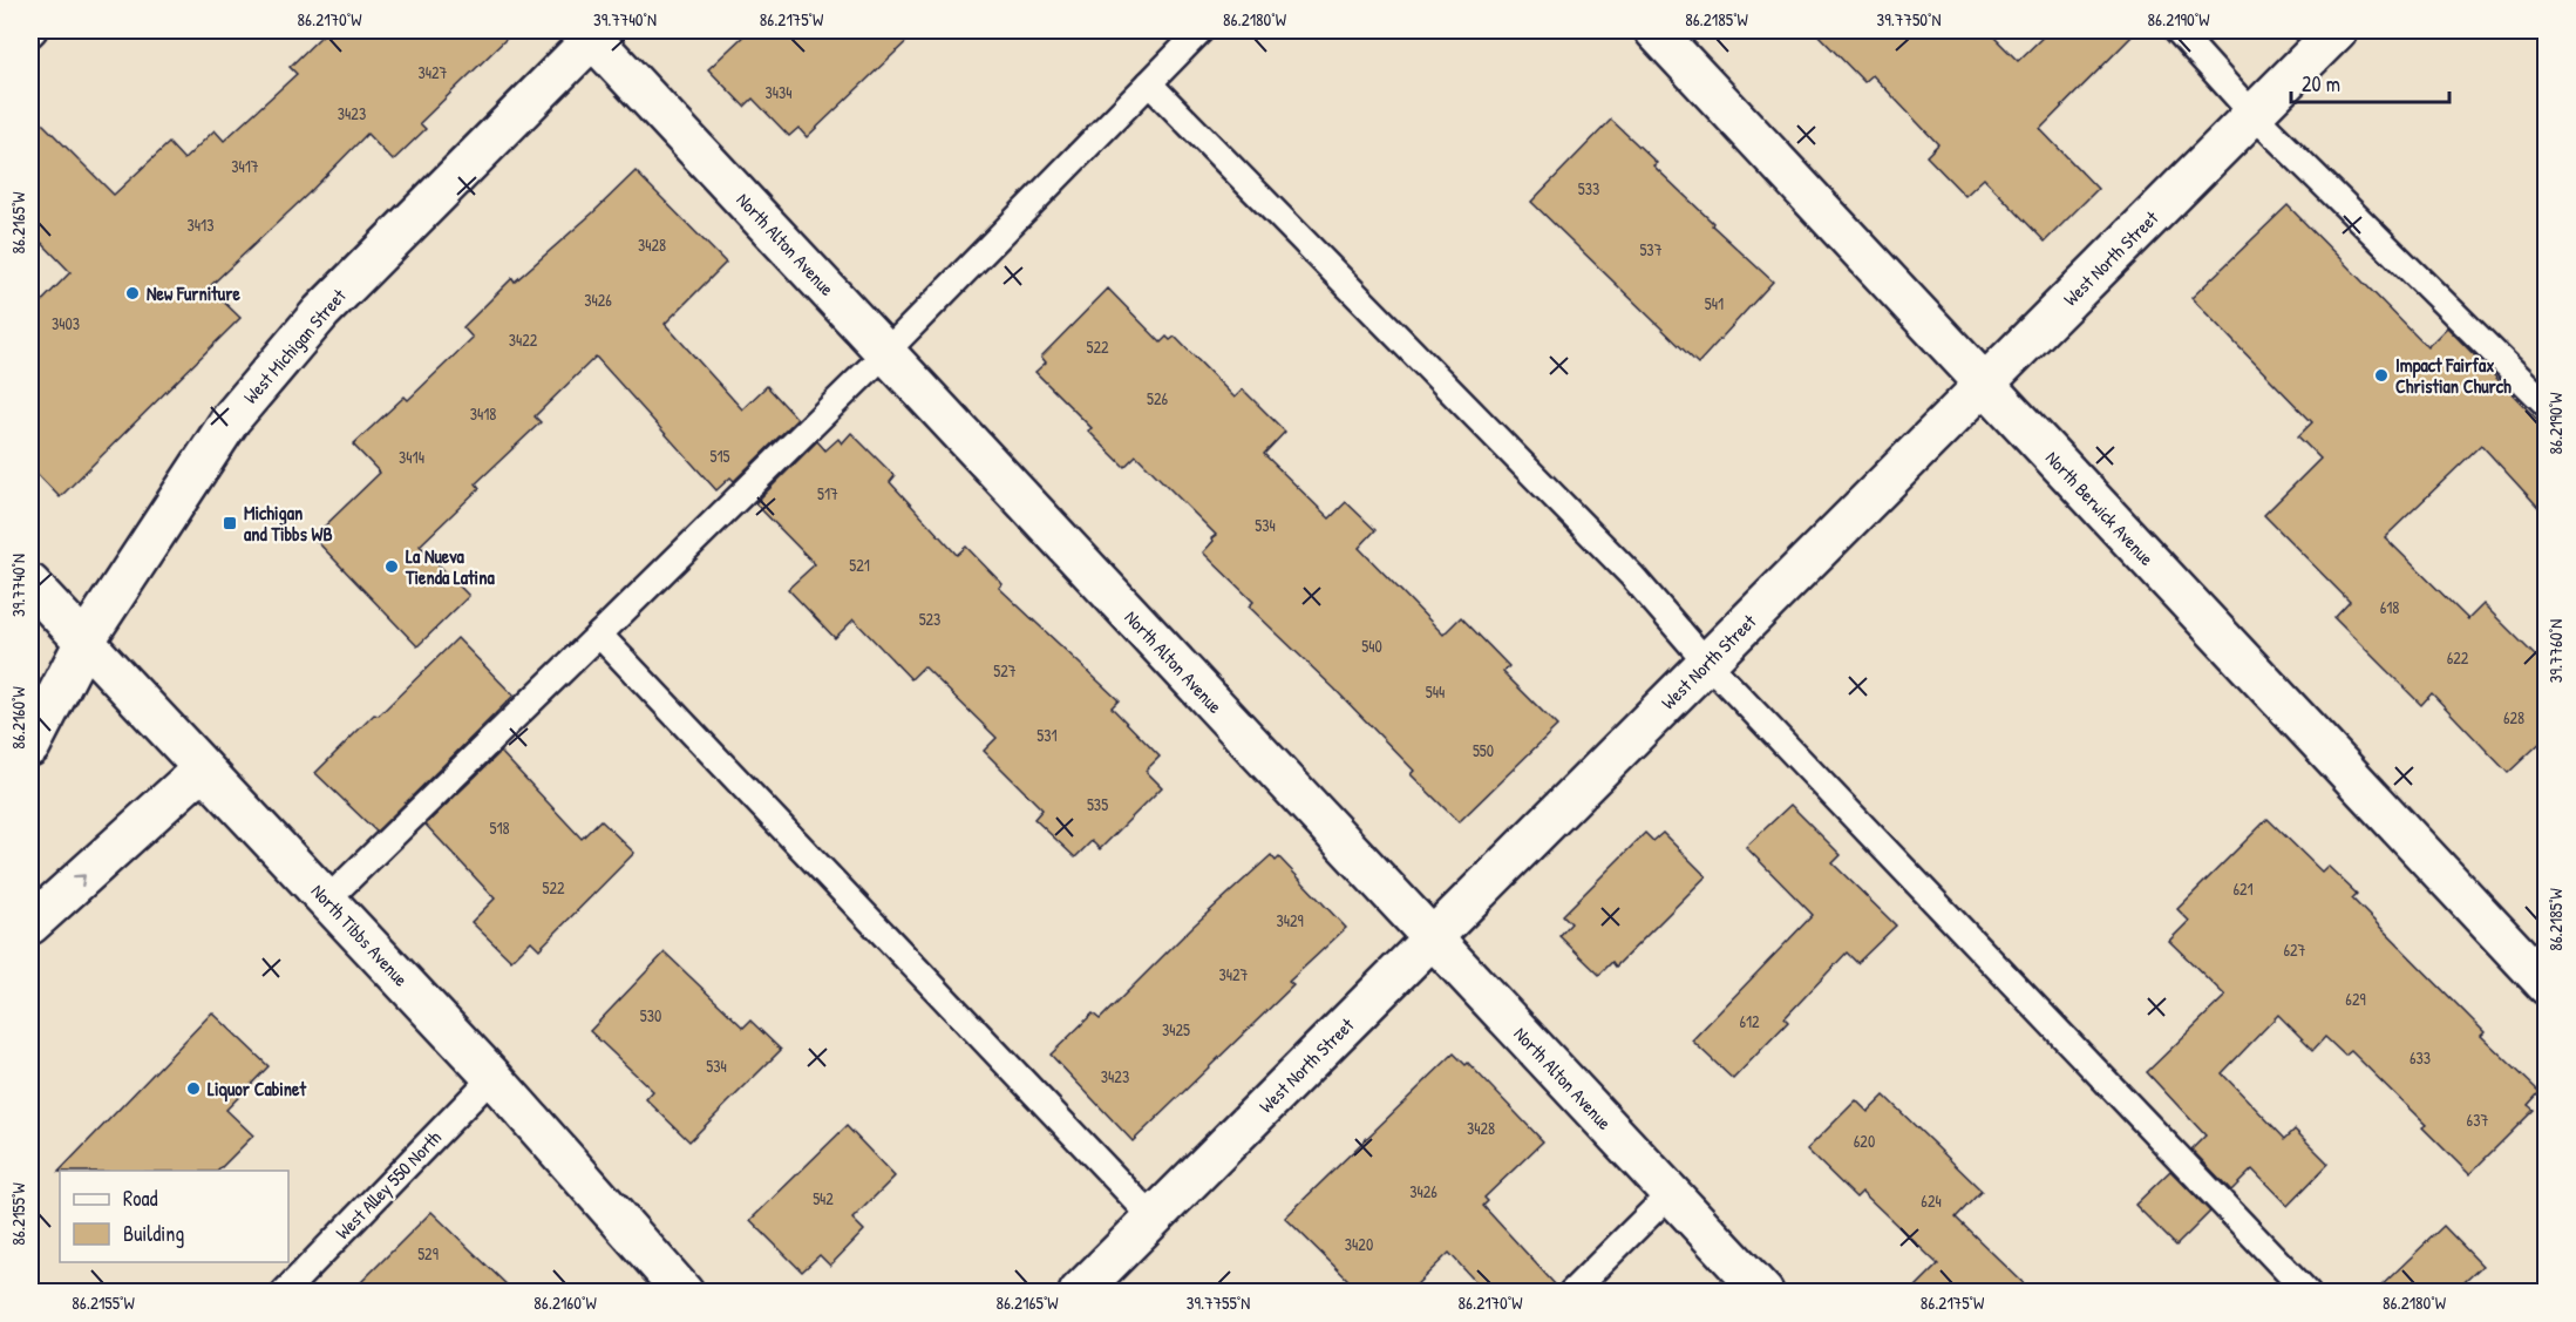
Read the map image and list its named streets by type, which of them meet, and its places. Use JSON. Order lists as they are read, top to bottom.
{
  "streets": {
    "street": [
      "North Alton Avenue",
      "West North Street",
      "West Michigan Street",
      "North Berwick Avenue",
      "North Tibbs Avenue"
    ],
    "lane": ["West Alley 550 North"]
  },
  "crossings": [
    ["North Alton Avenue", "West North Street"],
    ["North Alton Avenue", "West Michigan Street"],
    ["West North Street", "North Berwick Avenue"],
    ["West Michigan Street", "North Tibbs Avenue"],
    ["North Tibbs Avenue", "West Alley 550 North"]
  ],
  "places": {
    "other": [
      "New Furniture",
      "Impact Fairfax Christian Church",
      "La Nueva Tienda Latina",
      "Liquor Cabinet"
    ],
    "transit": ["Michigan and Tibbs WB"]
  },
  "house_numbers": [
    "3427",
    "3434",
    "3423",
    "3417",
    "533",
    "3413",
    "3428",
    "537",
    "3426",
    "541",
    "3403",
    "3422",
    "522",
    "526",
    "3418",
    "515",
    "3414",
    "517",
    "534",
    "521",
    "618",
    "523",
    "540",
    "622",
    "527",
    "544",
    "628",
    "531",
    "550",
    "535",
    "518",
    "522",
    "621",
    "3429",
    "627",
    "3427",
    "629",
    "530",
    "612",
    "3425",
    "633",
    "534",
    "3423",
    "637",
    "3428",
    "620",
    "3426",
    "542",
    "624",
    "3420",
    "529"
  ],
  "legend": ["Road", "Building"],
  "scale_bar": "20 m",
  "coordinates": [
    "86.2170°W",
    "39.7740°N",
    "86.2175°W",
    "86.2180°W",
    "86.2185°W",
    "39.7750°N",
    "86.2190°W",
    "86.2165°W",
    "39.7760°N",
    "86.2160°W",
    "86.2155°W",
    "39.7755°N"
  ]
}
